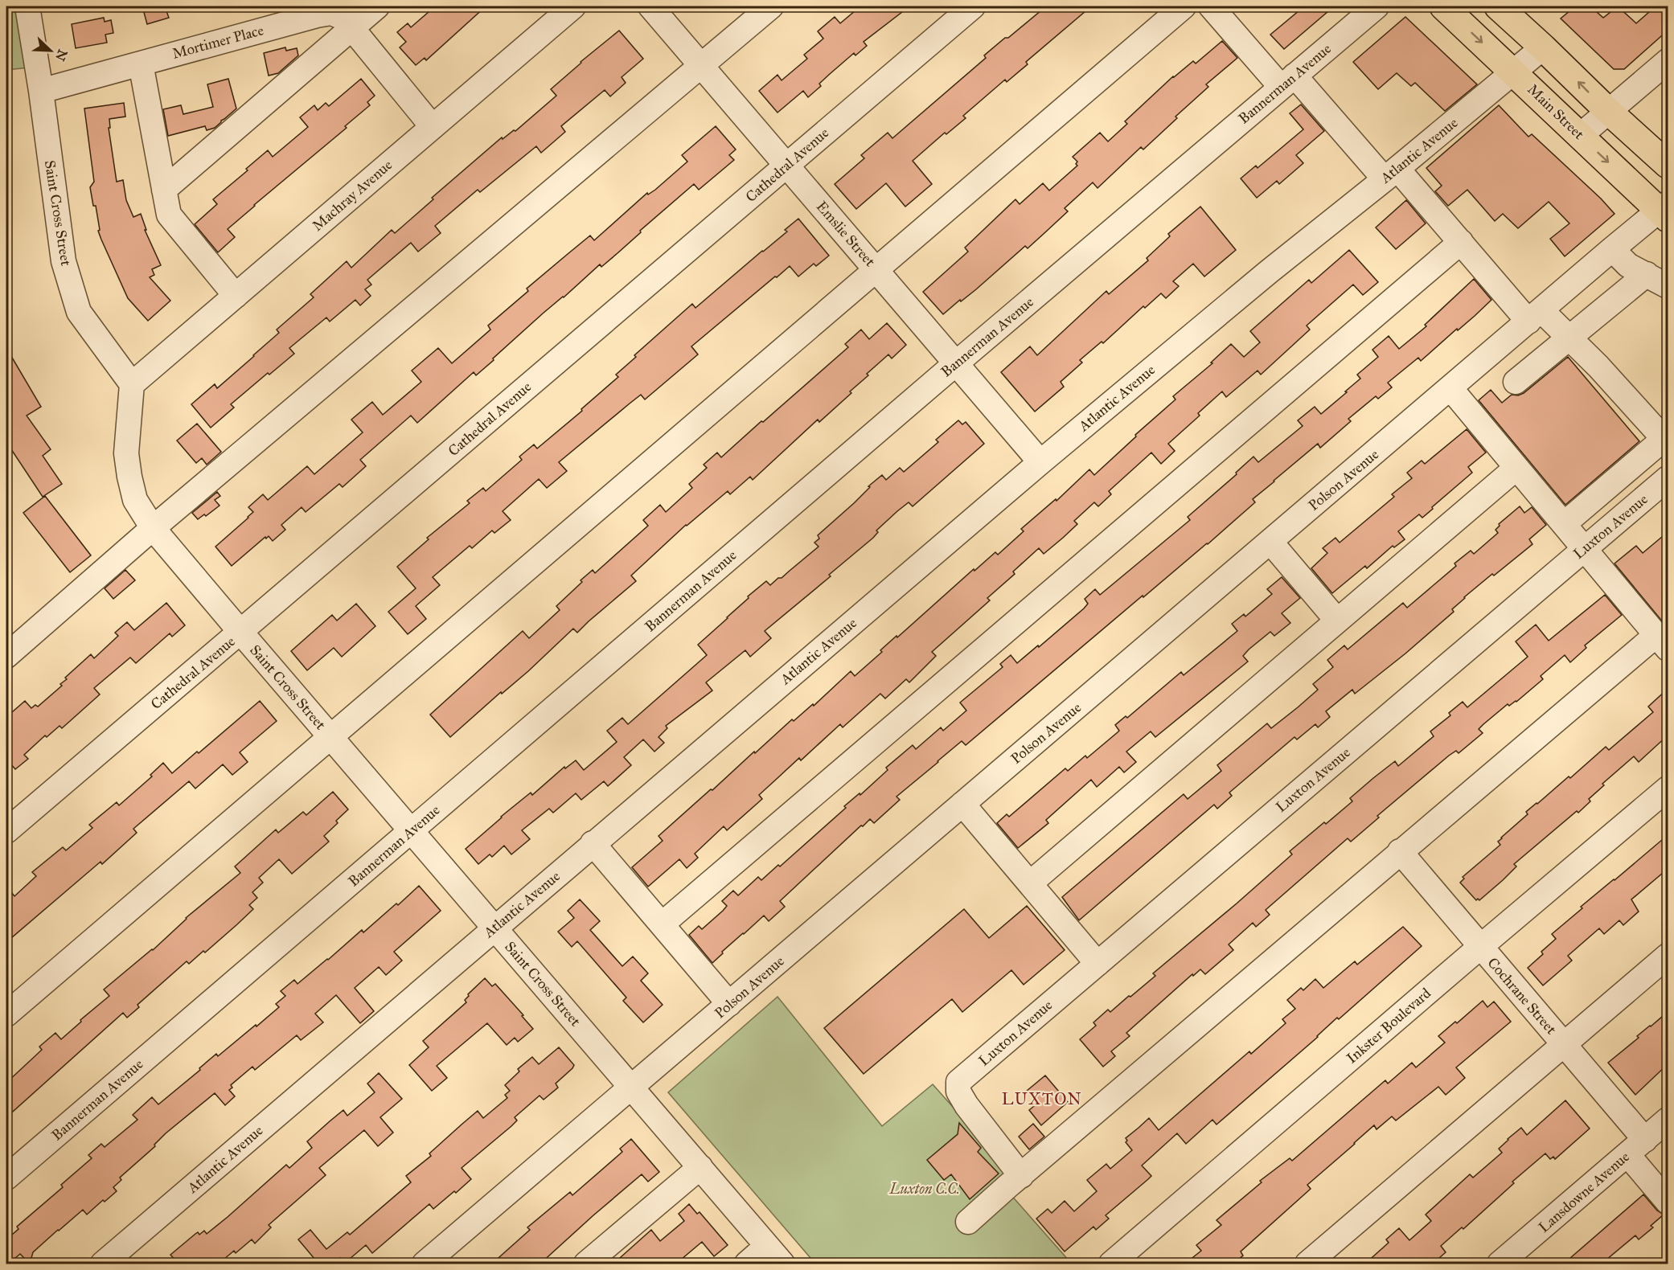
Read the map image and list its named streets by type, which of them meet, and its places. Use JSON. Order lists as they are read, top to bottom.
{
  "streets": {
    "main road": ["Main Street"],
    "street": [
      "Mortimer Place",
      "Bannerman Avenue",
      "Atlantic Avenue",
      "Cathedral Avenue",
      "Machray Avenue",
      "Saint Cross Street",
      "Emslie Street",
      "Polson Avenue",
      "Luxton Avenue",
      "Cochrane Street",
      "Inkster Boulevard",
      "Lansdowne Avenue"
    ]
  },
  "crossings": [
    ["Mortimer Place", "Machray Avenue"],
    ["Mortimer Place", "Saint Cross Street"],
    ["Bannerman Avenue", "Saint Cross Street"],
    ["Bannerman Avenue", "Emslie Street"],
    ["Main Street", "Atlantic Avenue"],
    ["Main Street", "Polson Avenue"],
    ["Atlantic Avenue", "Saint Cross Street"],
    ["Atlantic Avenue", "Emslie Street"],
    ["Cathedral Avenue", "Saint Cross Street"],
    ["Cathedral Avenue", "Emslie Street"],
    ["Machray Avenue", "Saint Cross Street"],
    ["Saint Cross Street", "Polson Avenue"],
    ["Cochrane Street", "Inkster Boulevard"],
    ["Cochrane Street", "Lansdowne Avenue"]
  ],
  "districts": ["LUXTON"],
  "parks": ["Luxton C.C."],
  "north": "bottom right"
}
